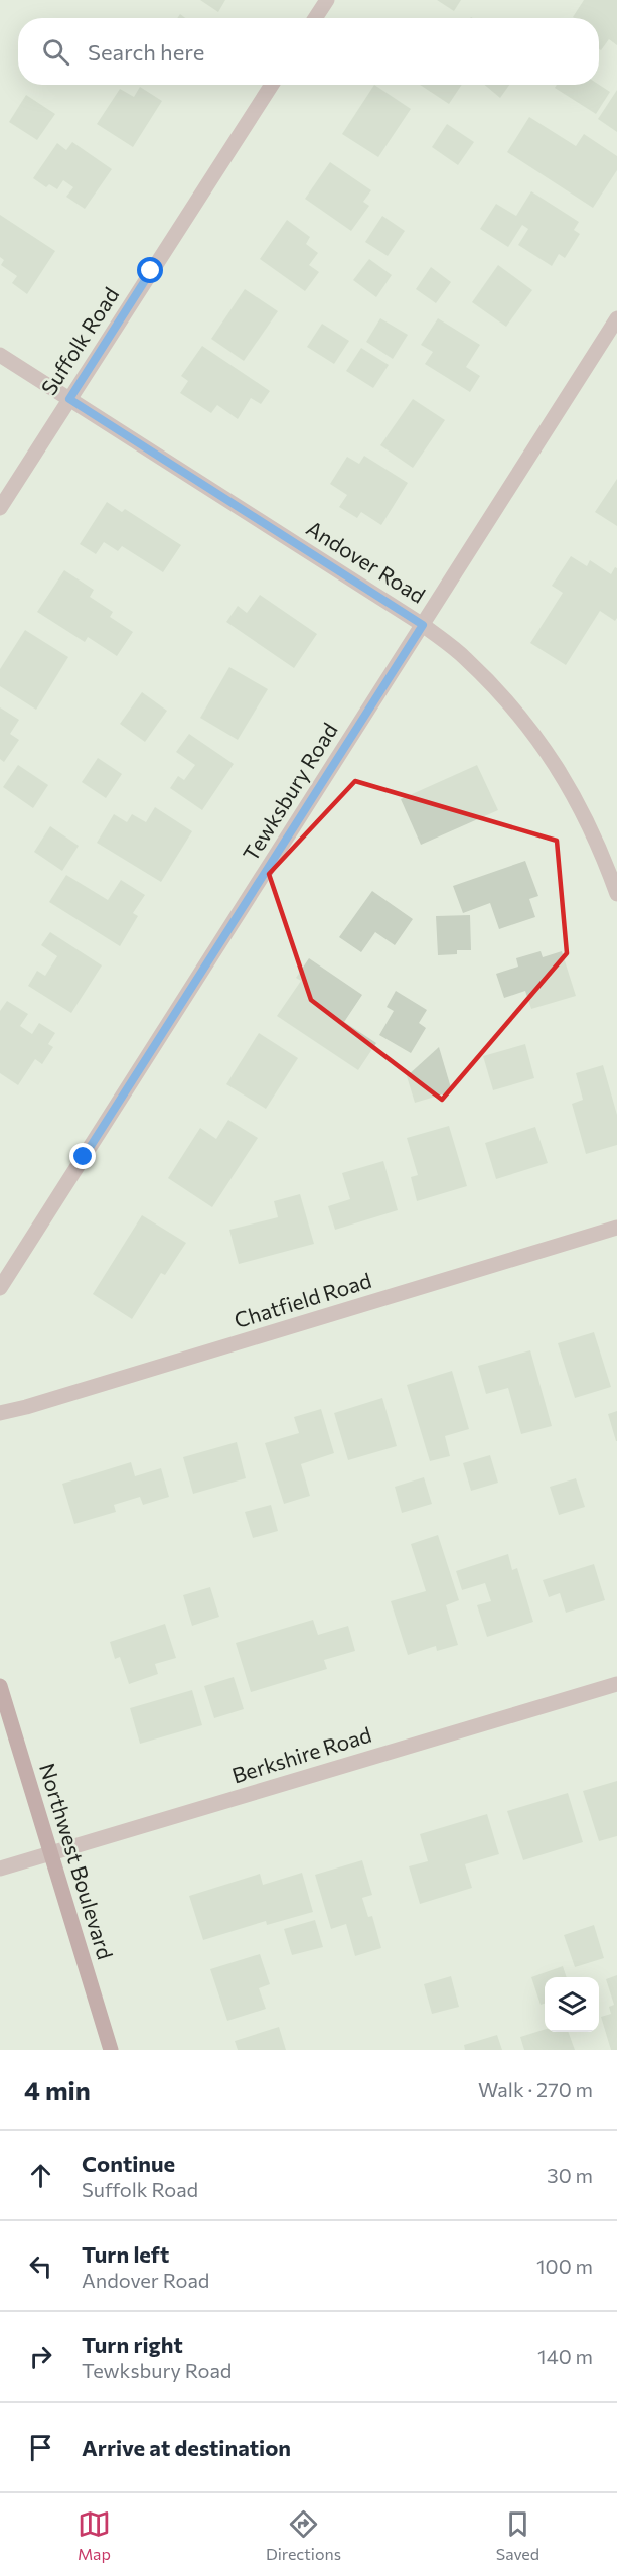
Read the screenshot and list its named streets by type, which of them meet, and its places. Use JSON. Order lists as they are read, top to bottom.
{
  "streets": {
    "main road": ["Northwest Boulevard"],
    "street": [
      "Suffolk Road",
      "Andover Road",
      "Tewksbury Road",
      "Chatfield Road",
      "Berkshire Road"
    ]
  },
  "crossings": [
    ["Suffolk Road", "Andover Road"],
    ["Andover Road", "Tewksbury Road"],
    ["Berkshire Road", "Northwest Boulevard"]
  ],
  "page": {
    "search": "Search here",
    "heading": ["4 min", "Walk · 270 m"],
    "list": [
      ["Continue", "Suffolk Road", "30 m"],
      ["Turn left", "Andover Road", "100 m"],
      ["Turn right", "Tewksbury Road", "140 m"],
      "Arrive at destination"
    ],
    "nav": ["Map", "Directions", "Saved"]
  }
}
